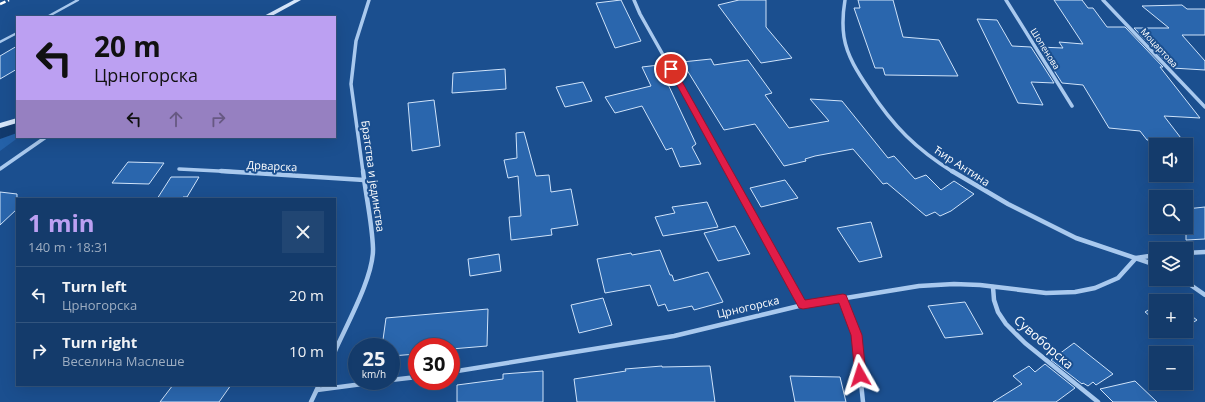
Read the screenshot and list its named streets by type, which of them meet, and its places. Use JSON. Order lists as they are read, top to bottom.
{
  "streets": {
    "street": [
      "Моцартова",
      "Шопенова",
      "Дрварска",
      "Ћир Антина",
      "Братства и јединства",
      "Црногорска",
      "Сувоборска"
    ]
  },
  "crossings": [
    ["Дрварска", "Братства и јединства"],
    ["Ћир Антина", "Црногорска"],
    ["Црногорска", "Сувоборска"]
  ],
  "page": {
    "turn": ["20 m", "Црногорска"],
    "map_buttons": ["+", "−"],
    "heading": ["1 min", "140 m · 18:31"],
    "list": [
      {
        "name": "Turn left",
        "note": "Црногорска",
        "value": "20 m"
      },
      {
        "name": "Turn right",
        "note": "Веселина Маслеше",
        "value": "10 m"
      }
    ],
    "speed": "25 km/h",
    "limit": "30"
  }
}
